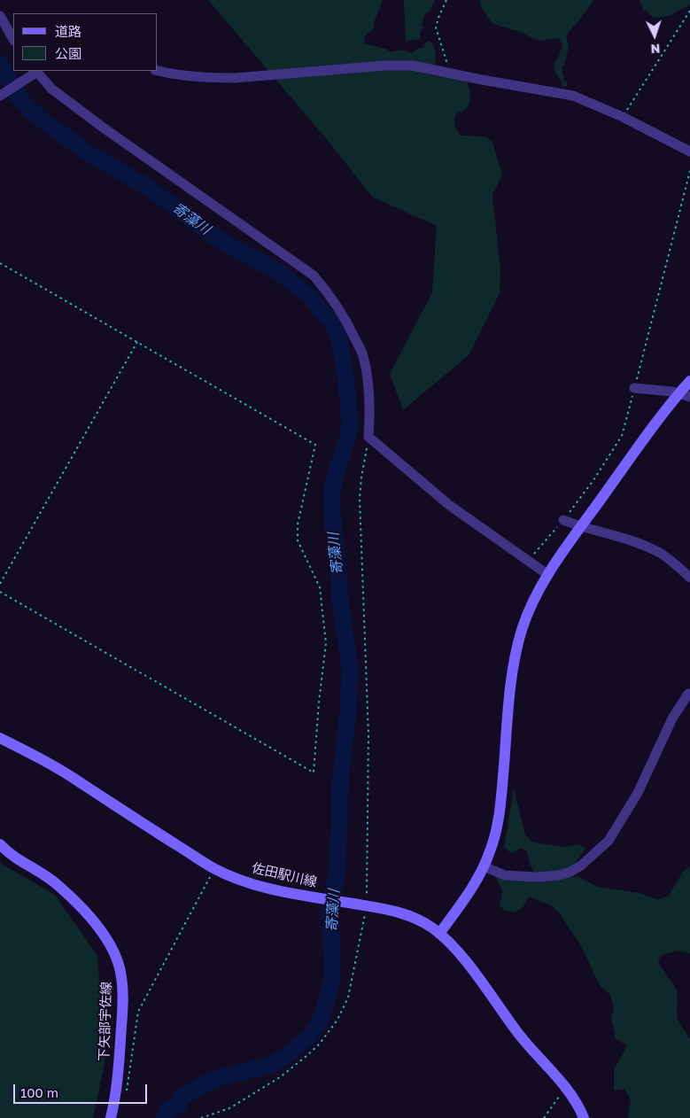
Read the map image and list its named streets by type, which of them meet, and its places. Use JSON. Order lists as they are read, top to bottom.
{
  "streets": {
    "main road": ["佐田駅川線", "下矢部宇佐線"]
  },
  "water": ["寄藻川"],
  "legend": ["道路", "公園"],
  "scale_bar": "100 m",
  "north": "bottom"
}
